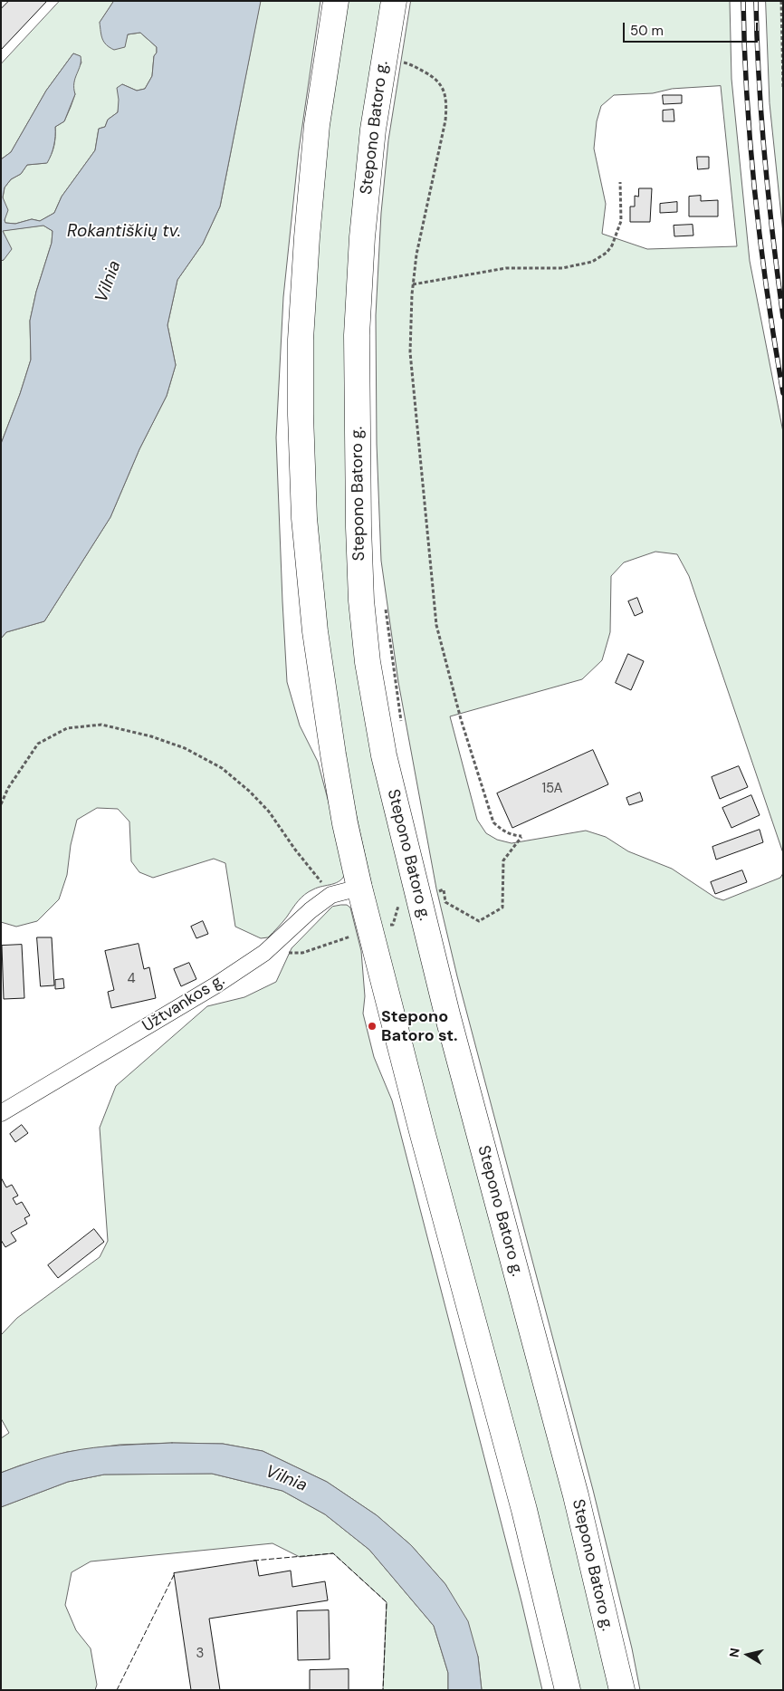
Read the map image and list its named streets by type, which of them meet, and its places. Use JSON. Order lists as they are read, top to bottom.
{
  "streets": {
    "main road": ["Stepono Batoro g."],
    "street": ["Užtvankos g."]
  },
  "water": ["Rokantiškių tv.", "Vilnia"],
  "places": ["Stepono Batoro st."],
  "house_numbers": ["15A", "4", "3"],
  "scale_bar": "50 m",
  "north": "left"
}
